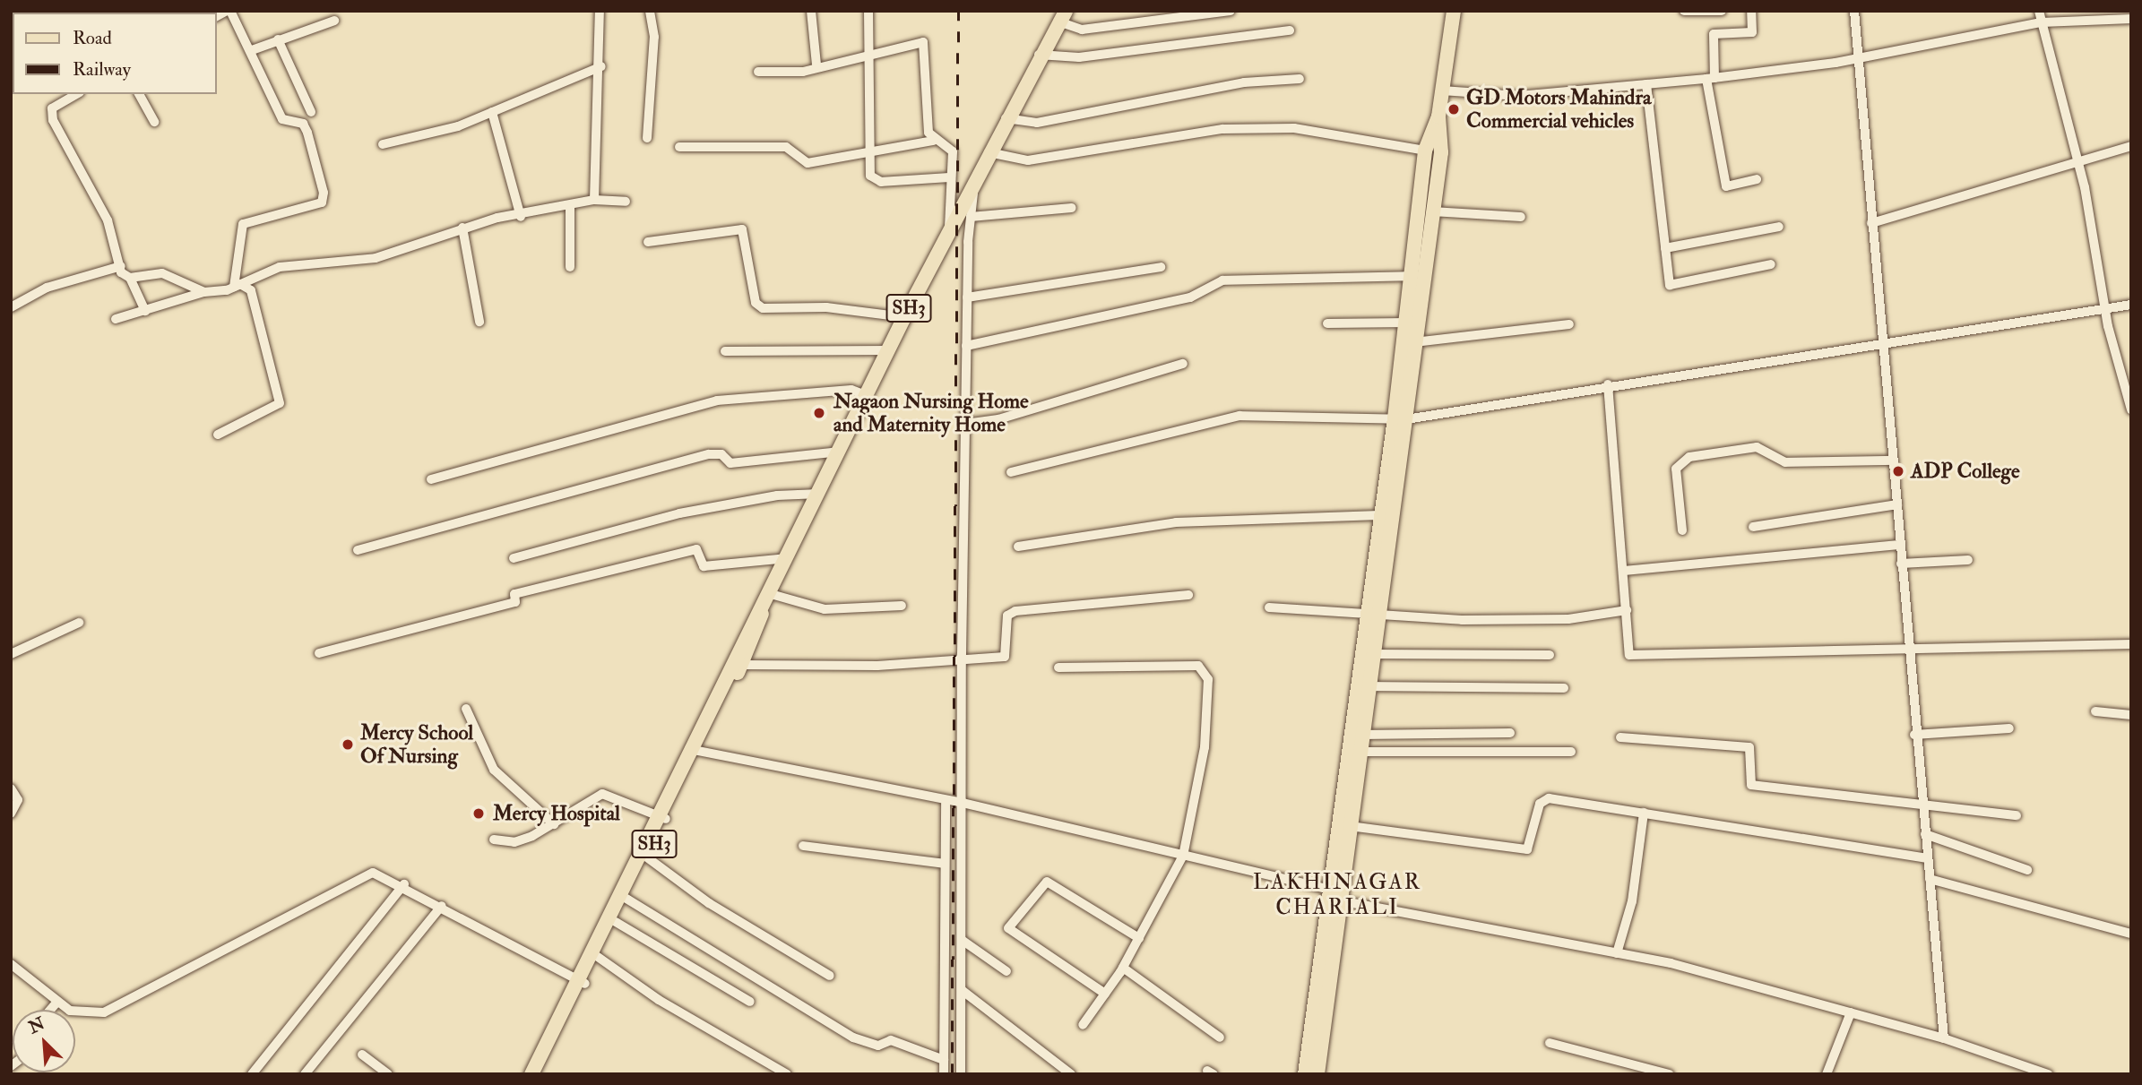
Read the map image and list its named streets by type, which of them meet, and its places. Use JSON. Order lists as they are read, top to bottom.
{
  "streets": {
    "main road": ["SH3"]
  },
  "districts": ["LAKHINAGAR CHARIALI"],
  "places": [
    "GD Motors Mahindra Commercial vehicles",
    "Nagaon Nursing Home and Maternity Home",
    "ADP College",
    "Mercy School Of Nursing",
    "Mercy Hospital"
  ],
  "legend": ["Road", "Railway"],
  "north": "top left"
}
